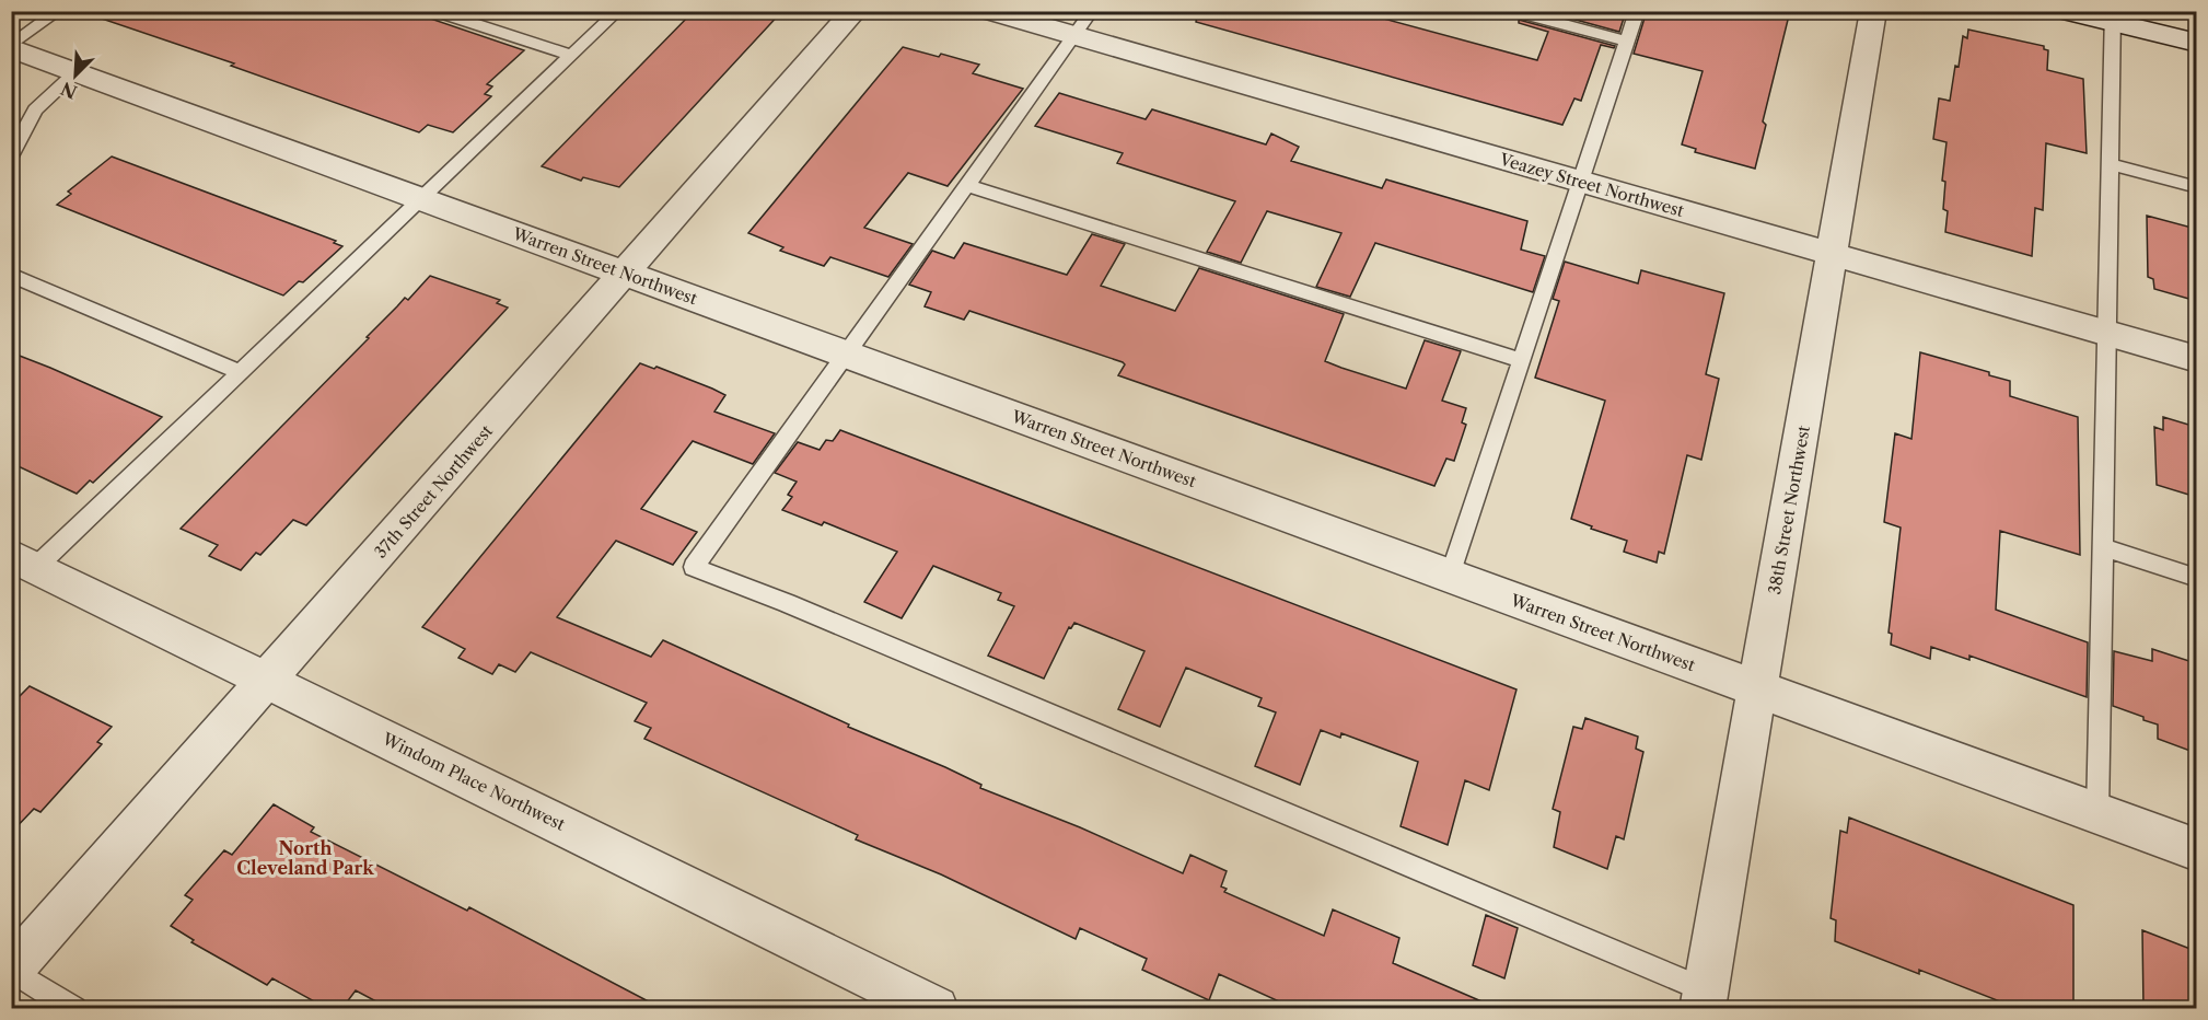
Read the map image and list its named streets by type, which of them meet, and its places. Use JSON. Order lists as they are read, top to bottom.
{
  "streets": {
    "street": [
      "Veazey Street Northwest",
      "Warren Street Northwest",
      "37th Street Northwest",
      "38th Street Northwest",
      "Windom Place Northwest"
    ]
  },
  "crossings": [
    ["Veazey Street Northwest", "38th Street Northwest"],
    ["Warren Street Northwest", "37th Street Northwest"],
    ["Warren Street Northwest", "38th Street Northwest"],
    ["37th Street Northwest", "Windom Place Northwest"]
  ],
  "districts": ["North Cleveland Park"],
  "north": "bottom left"
}
